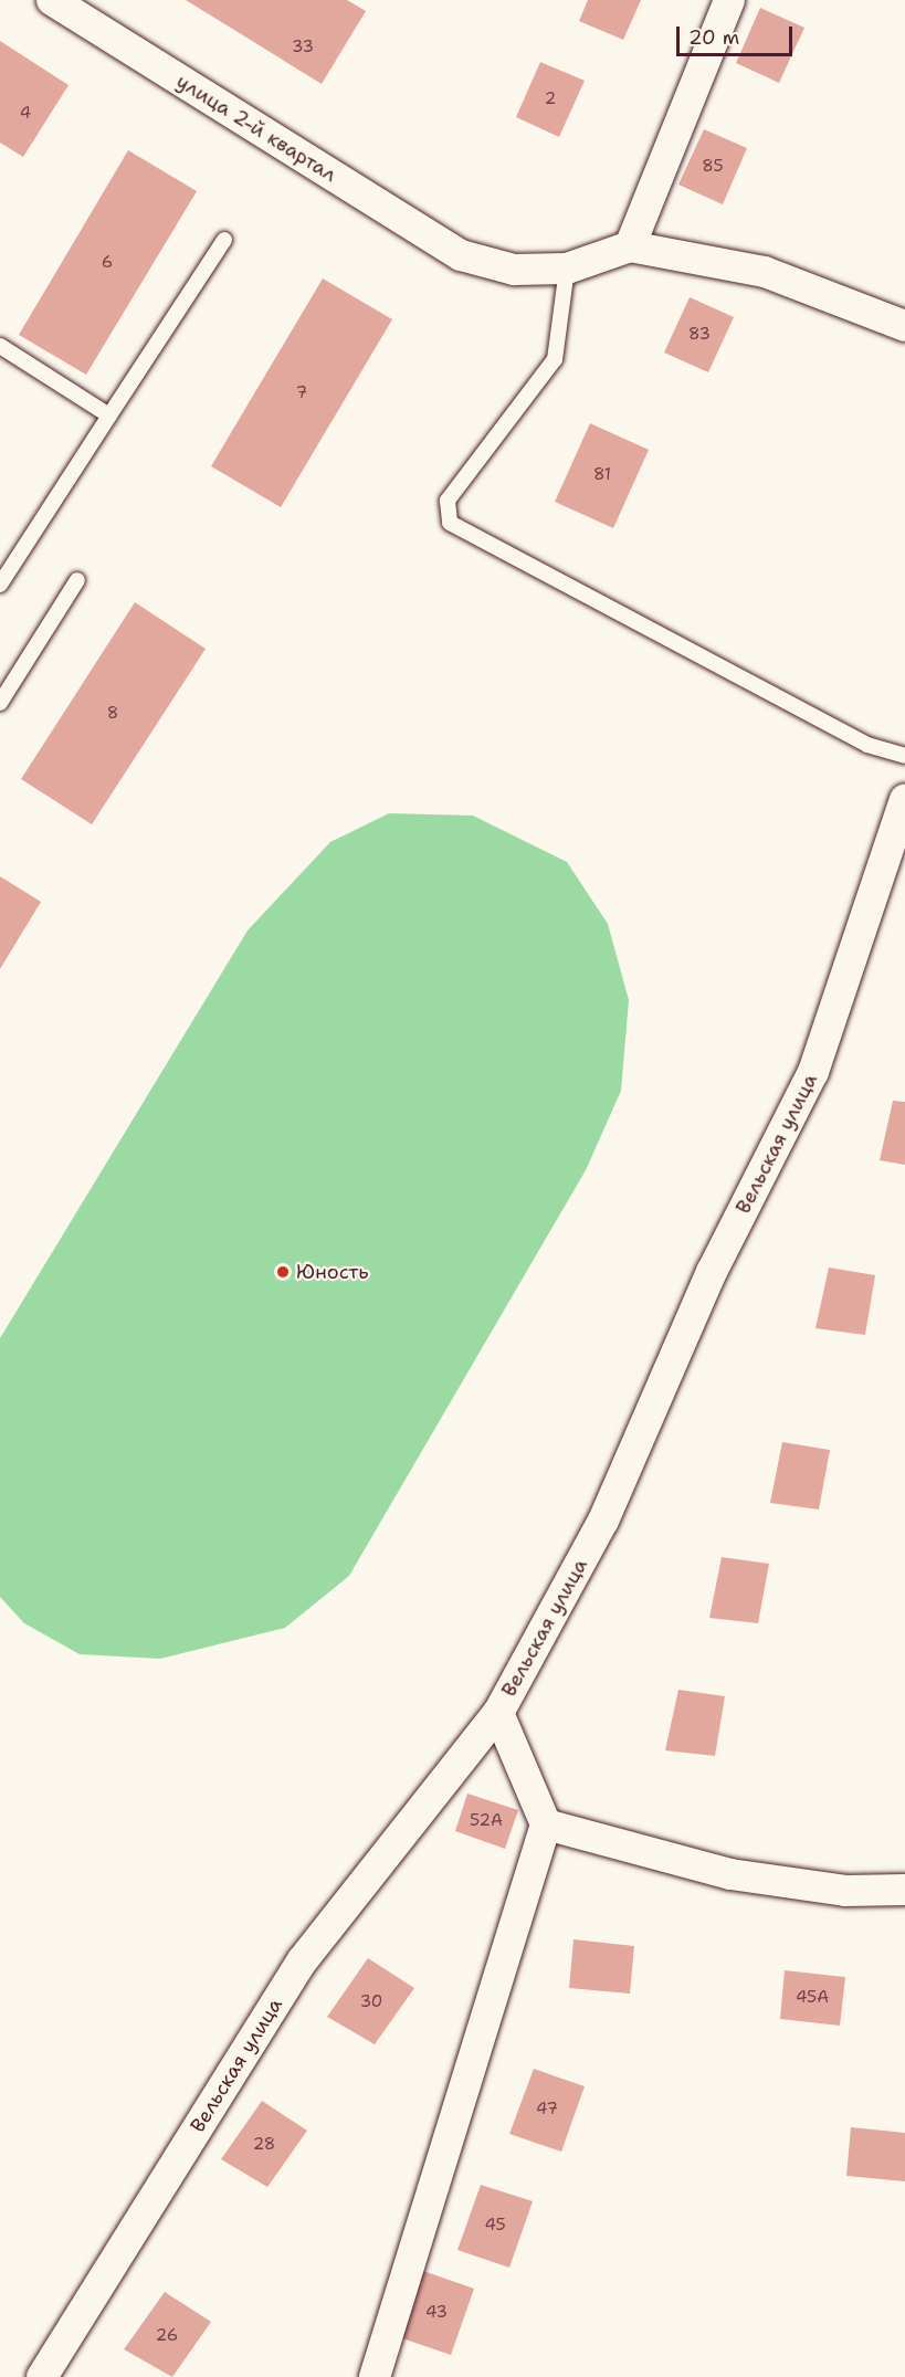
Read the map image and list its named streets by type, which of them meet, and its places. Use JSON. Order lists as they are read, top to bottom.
{
  "streets": {
    "street": ["улица 2-й квартал", "Вельская улица"]
  },
  "places": ["Юность"],
  "house_numbers": [
    "33",
    "2",
    "4",
    "85",
    "6",
    "83",
    "7",
    "81",
    "8",
    "52А",
    "45А",
    "30",
    "47",
    "28",
    "45",
    "43",
    "26"
  ],
  "scale_bar": "20 m"
}
